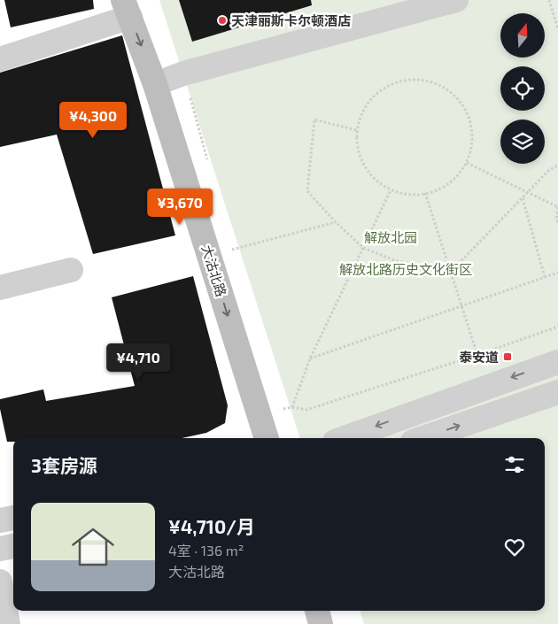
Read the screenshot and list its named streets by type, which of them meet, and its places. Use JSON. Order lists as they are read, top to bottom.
{
  "streets": {
    "main road": ["大沽北路"]
  },
  "one_way": ["大沽北路"],
  "parks": ["解放北园", "解放北路历史文化街区"],
  "places": {
    "other": ["天津丽斯卡尔顿酒店"],
    "transit": ["泰安道"]
  },
  "north": "top",
  "page": {
    "price": ["¥4,300", "¥3,670", "¥4,710"],
    "heading": "3套房源",
    "list": [
      {
        "name": "¥4,710/月",
        "note": "4室 · 136 m² · 大沽北路"
      }
    ]
  }
}
